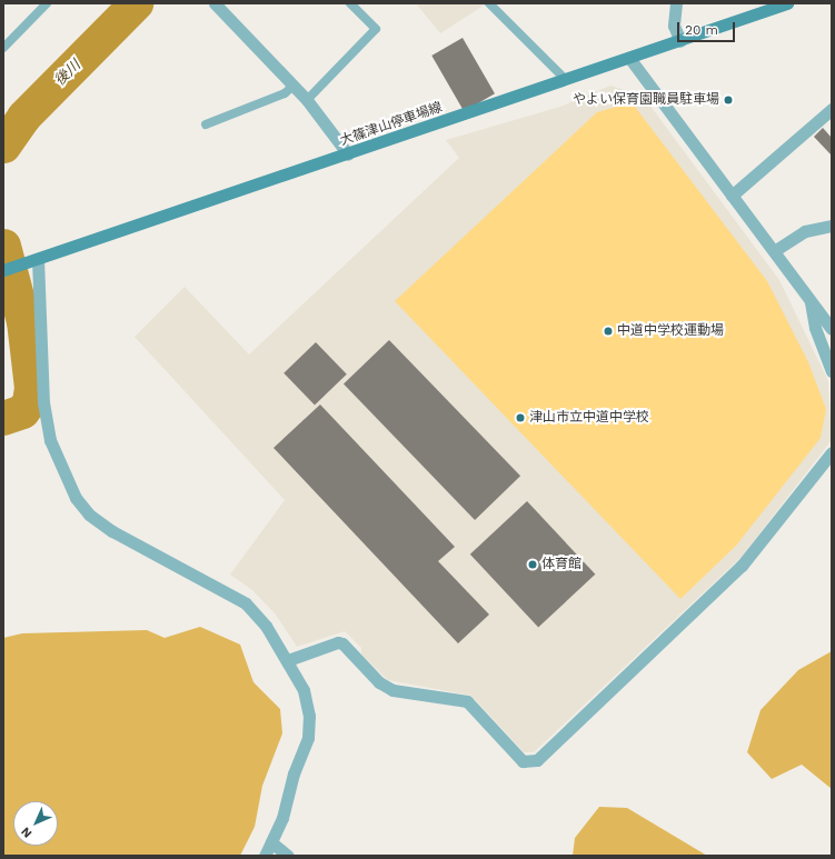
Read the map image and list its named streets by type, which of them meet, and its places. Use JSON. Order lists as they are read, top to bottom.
{
  "streets": {
    "main road": ["大篠津山停車場線"]
  },
  "water": ["後川"],
  "places": [
    "やよい保育園職員駐車場",
    "中道中学校運動場",
    "津山市立中道中学校",
    "体育館"
  ],
  "scale_bar": "20 m",
  "north": "bottom left"
}
